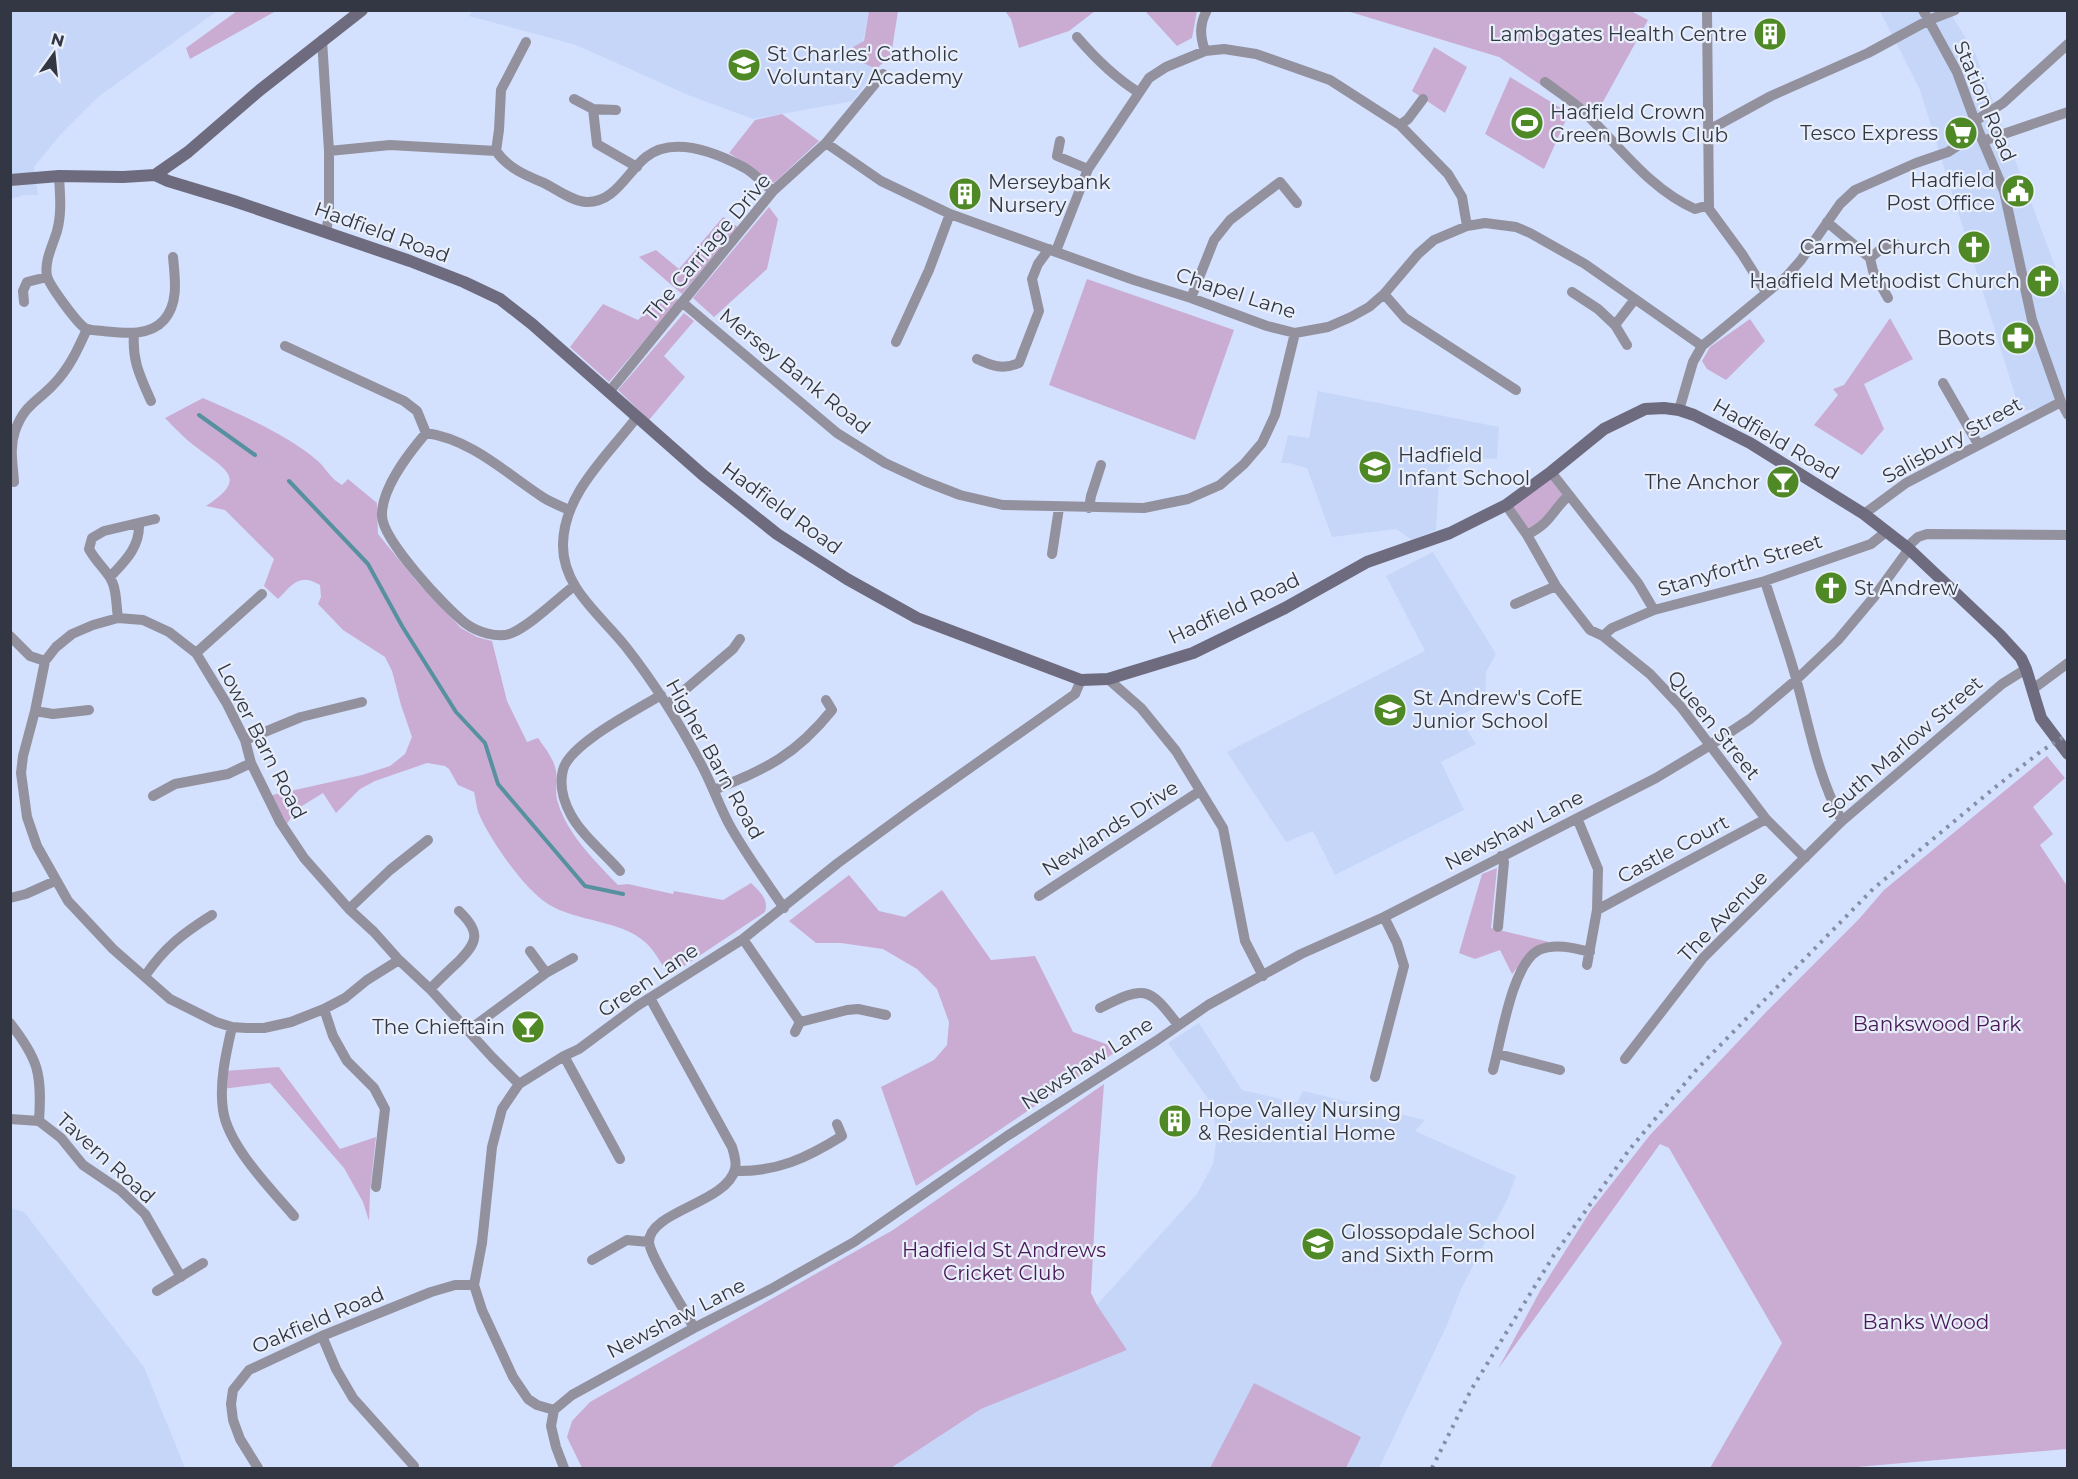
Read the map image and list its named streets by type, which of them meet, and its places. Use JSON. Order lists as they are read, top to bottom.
{
  "streets": {
    "street": [
      "Station Road",
      "Hadfield Road",
      "The Carriage Drive",
      "Chapel Lane",
      "Mersey Bank Road",
      "Salisbury Street",
      "Stanyforth Street",
      "Queen Street",
      "Lower Barn Road",
      "South Marlow Street",
      "Higher Barn Road",
      "Newlands Drive",
      "Newshaw Lane",
      "Castle Court",
      "The Avenue",
      "Green Lane",
      "Tavern Road",
      "Oakfield Road"
    ]
  },
  "crossings": [
    ["Station Road", "Salisbury Street"],
    ["Hadfield Road", "The Carriage Drive"],
    ["Hadfield Road", "Salisbury Street"],
    ["Hadfield Road", "Stanyforth Street"],
    ["Hadfield Road", "Queen Street"],
    ["Hadfield Road", "South Marlow Street"],
    ["Hadfield Road", "Higher Barn Road"],
    ["Hadfield Road", "Newlands Drive"],
    ["Hadfield Road", "Newshaw Lane"],
    ["Hadfield Road", "Green Lane"],
    ["The Carriage Drive", "Chapel Lane"],
    ["The Carriage Drive", "Mersey Bank Road"],
    ["Chapel Lane", "Mersey Bank Road"],
    ["Stanyforth Street", "Queen Street"],
    ["Queen Street", "South Marlow Street"],
    ["Queen Street", "Newshaw Lane"],
    ["Queen Street", "Castle Court"],
    ["Queen Street", "The Avenue"],
    ["Lower Barn Road", "Green Lane"],
    ["South Marlow Street", "The Avenue"],
    ["Higher Barn Road", "Green Lane"],
    ["Newlands Drive", "Newshaw Lane"],
    ["Newshaw Lane", "Green Lane"],
    ["Green Lane", "Oakfield Road"]
  ],
  "parks": ["Bankswood Park", "Hadfield St Andrews Cricket Club", "Banks Wood"],
  "places": {
    "building": ["Lambgates Health Centre", "Merseybank Nursery", "Hope Valley Nursing & Residential Home"],
    "school or university": [
      "St Charles' Catholic Voluntary Academy",
      "Hadfield Infant School",
      "St Andrew's CofE Junior School",
      "Glossopdale School and Sixth Form"
    ],
    "sports": ["Hadfield Crown Green Bowls Club"],
    "supermarket": ["Tesco Express"],
    "public building": ["Hadfield Post Office"],
    "church": ["Carmel Church", "Hadfield Methodist Church", "St Andrew"],
    "pharmacy": ["Boots"],
    "bar": ["The Anchor", "The Chieftain"]
  },
  "north": "top"
}
